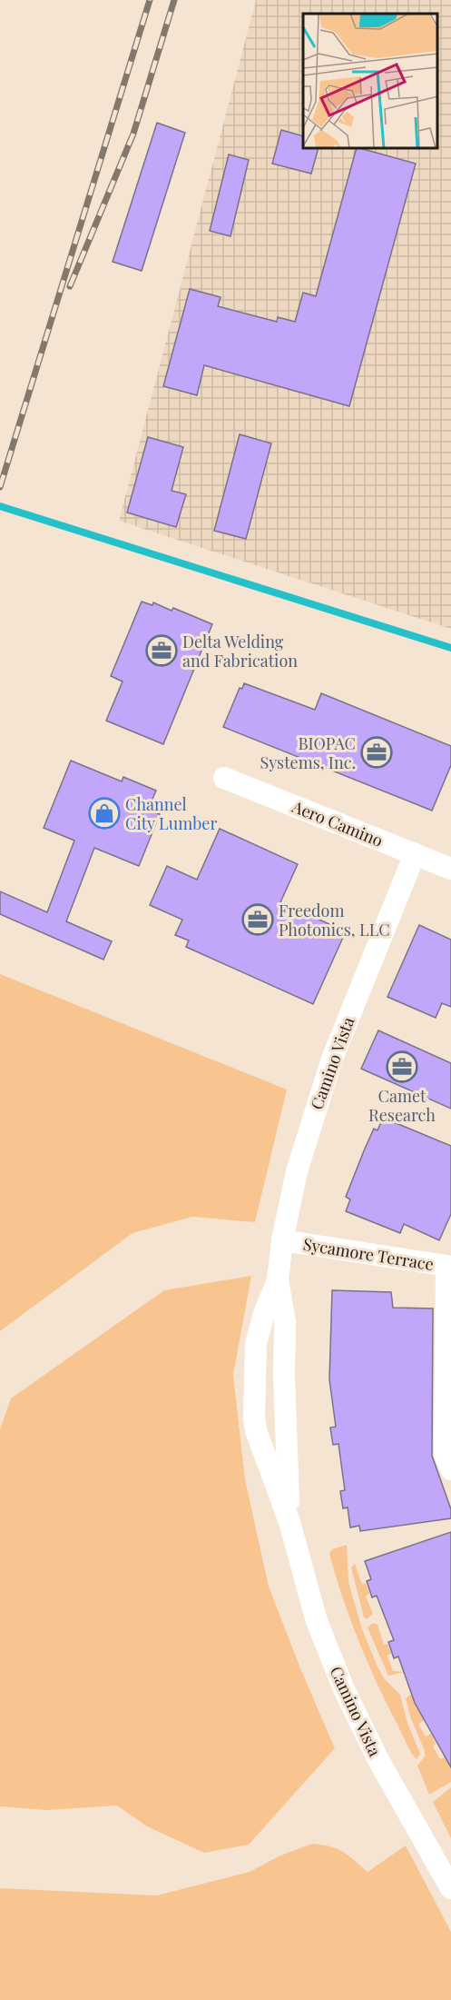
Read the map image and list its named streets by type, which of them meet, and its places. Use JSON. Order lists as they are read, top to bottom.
{
  "streets": {
    "street": ["Aero Camino", "Camino Vista", "Sycamore Terrace"]
  },
  "crossings": [
    ["Aero Camino", "Camino Vista"],
    ["Camino Vista", "Sycamore Terrace"]
  ],
  "places": {
    "office": [
      "Delta Welding and Fabrication",
      "BIOPAC Systems, Inc.",
      "Freedom Photonics, LLC",
      "Camet Research"
    ],
    "shop": ["Channel City Lumber"]
  }
}
